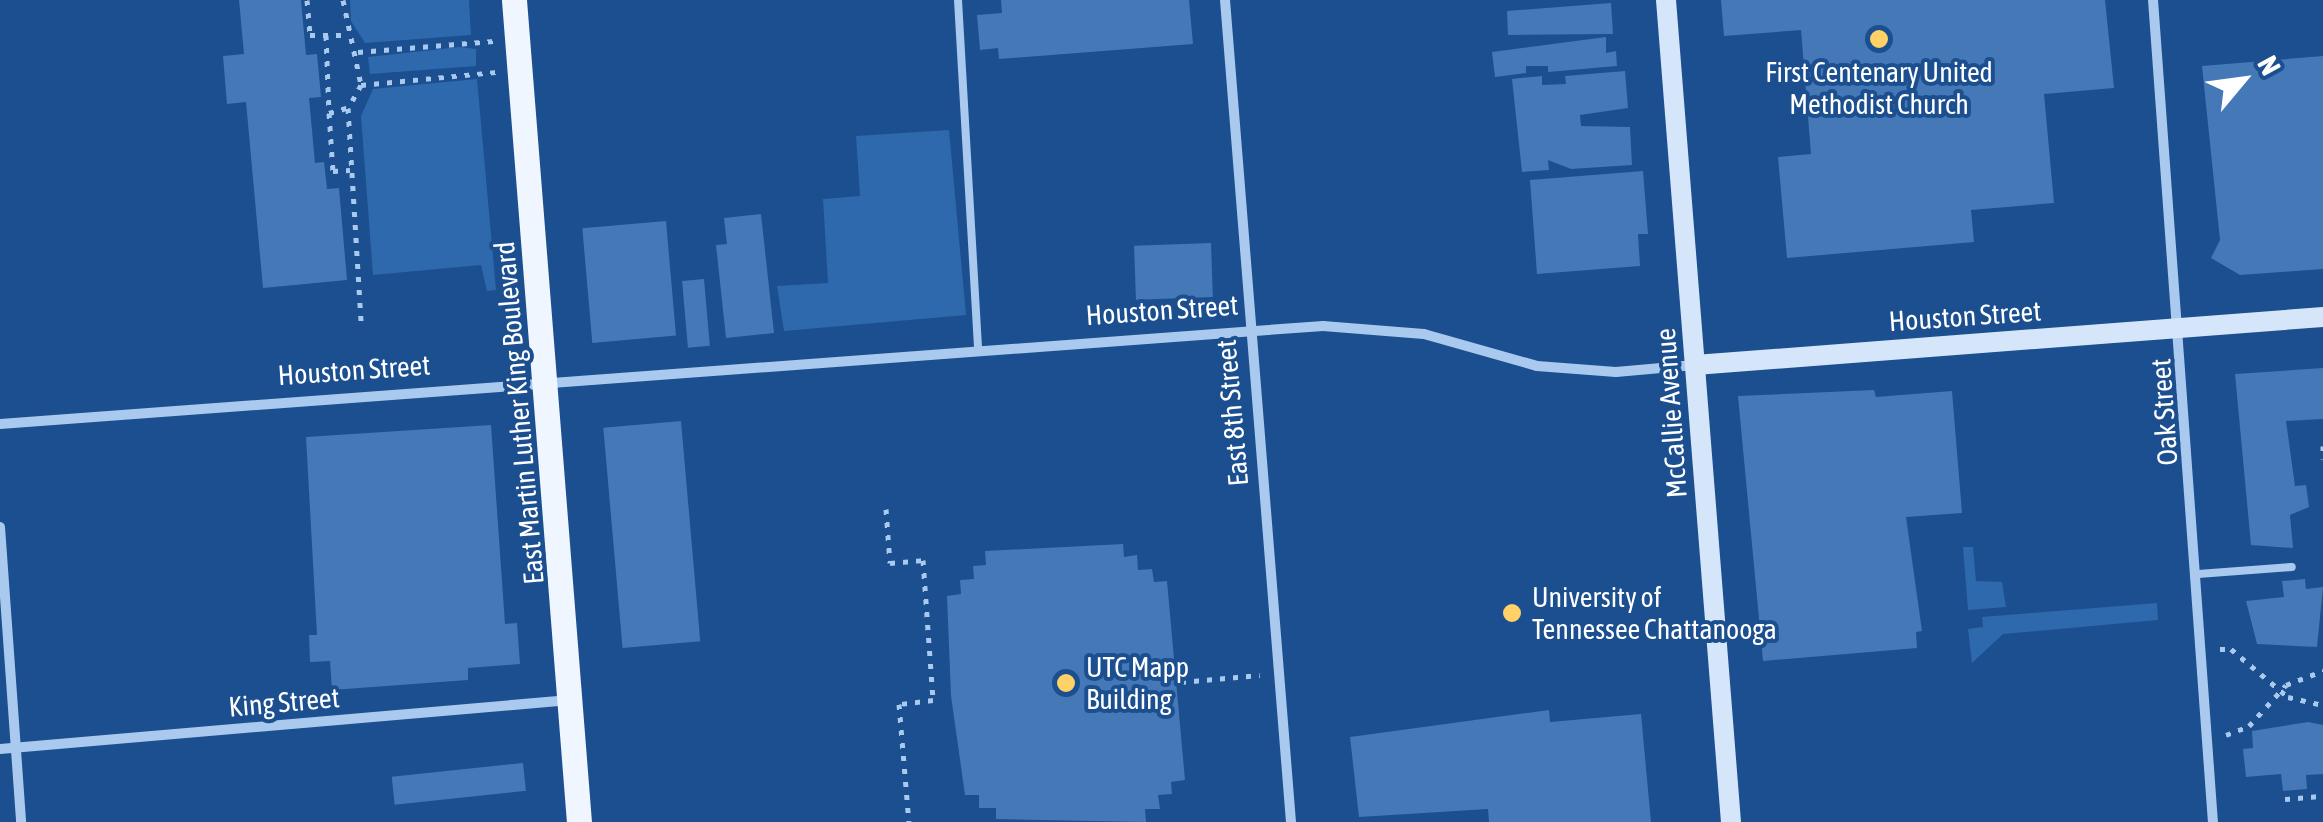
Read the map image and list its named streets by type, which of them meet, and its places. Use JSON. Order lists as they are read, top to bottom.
{
  "streets": {
    "main road": ["Houston Street", "East Martin Luther King Boulevard", "McCallie Avenue"],
    "street": ["Oak Street", "East 8th Street", "King Street"]
  },
  "crossings": [
    ["Houston Street", "Oak Street"],
    ["Houston Street", "East Martin Luther King Boulevard"],
    ["Houston Street", "East 8th Street"],
    ["Houston Street", "McCallie Avenue"],
    ["East Martin Luther King Boulevard", "King Street"]
  ],
  "places": ["First Centenary United Methodist Church", "University of Tennessee Chattanooga", "UTC Mapp Building"],
  "north": "top right"
}
